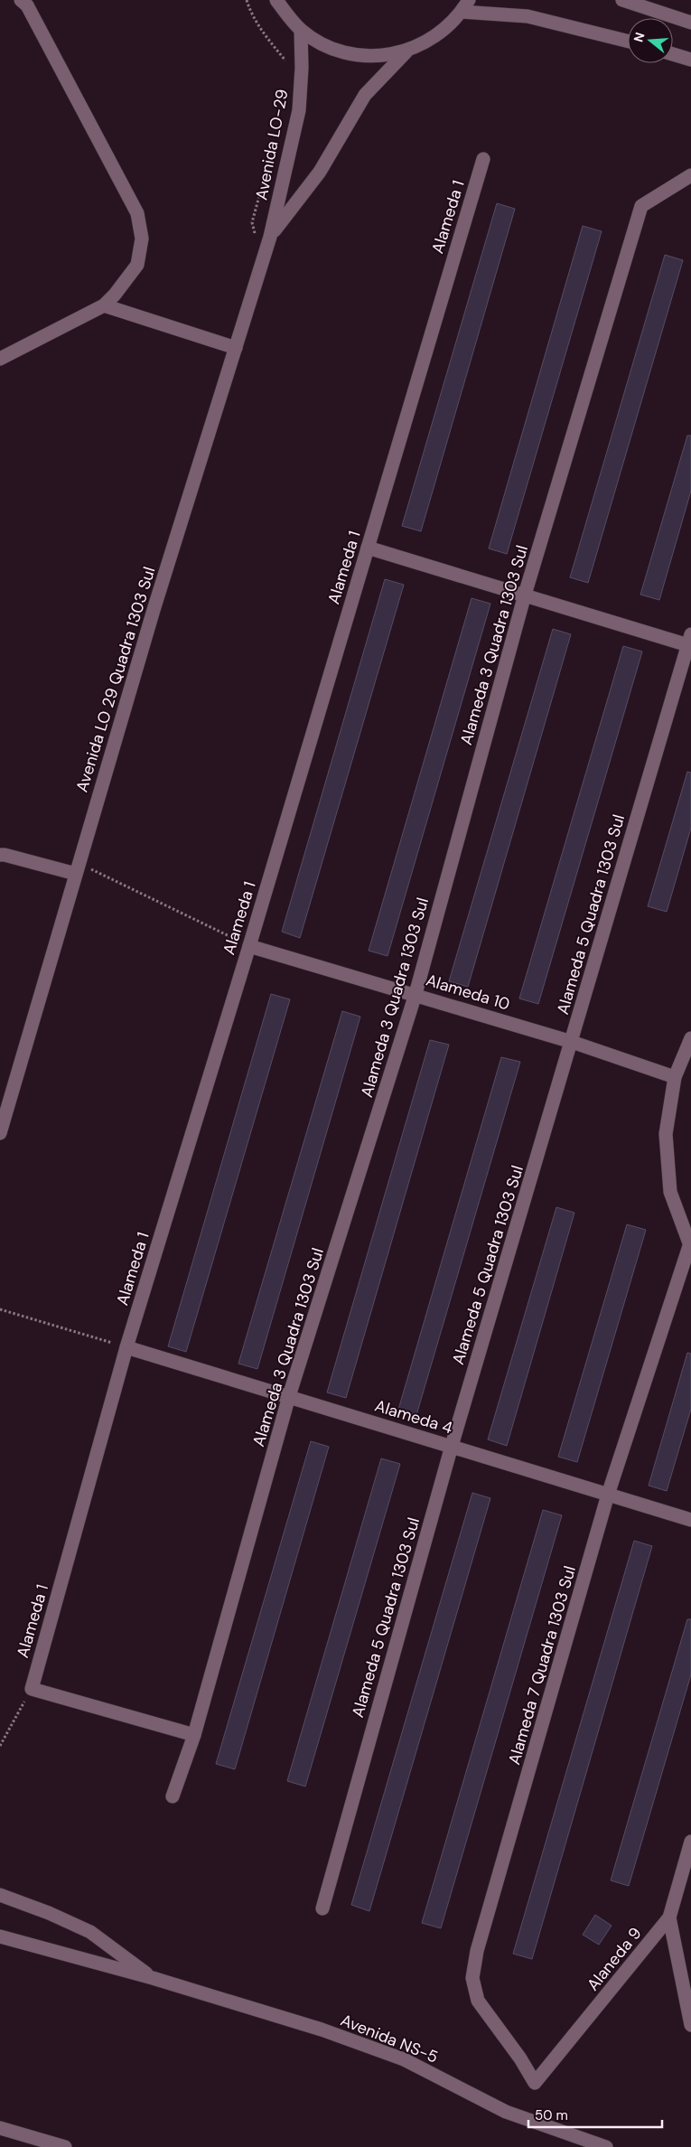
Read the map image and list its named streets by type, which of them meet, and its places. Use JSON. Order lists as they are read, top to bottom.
{
  "streets": {
    "street": [
      "Avenida LO-29",
      "Alameda 1",
      "Alameda 3 Quadra 1303 Sul",
      "Avenida LO 29 Quadra 1303 Sul",
      "Alameda 5 Quadra 1303 Sul",
      "Alameda 10",
      "Alameda 4",
      "Alameda 7 Quadra 1303 Sul",
      "Alaneda 9",
      "Avenida NS-5"
    ]
  },
  "crossings": [
    ["Avenida LO-29", "Avenida LO 29 Quadra 1303 Sul"],
    ["Alameda 1", "Alameda 10"],
    ["Alameda 1", "Alameda 4"],
    ["Alameda 3 Quadra 1303 Sul", "Alameda 10"],
    ["Alameda 3 Quadra 1303 Sul", "Alameda 4"],
    ["Alameda 5 Quadra 1303 Sul", "Alameda 10"],
    ["Alameda 5 Quadra 1303 Sul", "Alameda 4"],
    ["Alameda 4", "Alameda 7 Quadra 1303 Sul"],
    ["Alameda 7 Quadra 1303 Sul", "Alaneda 9"]
  ],
  "scale_bar": "50 m",
  "north": "left"
}
